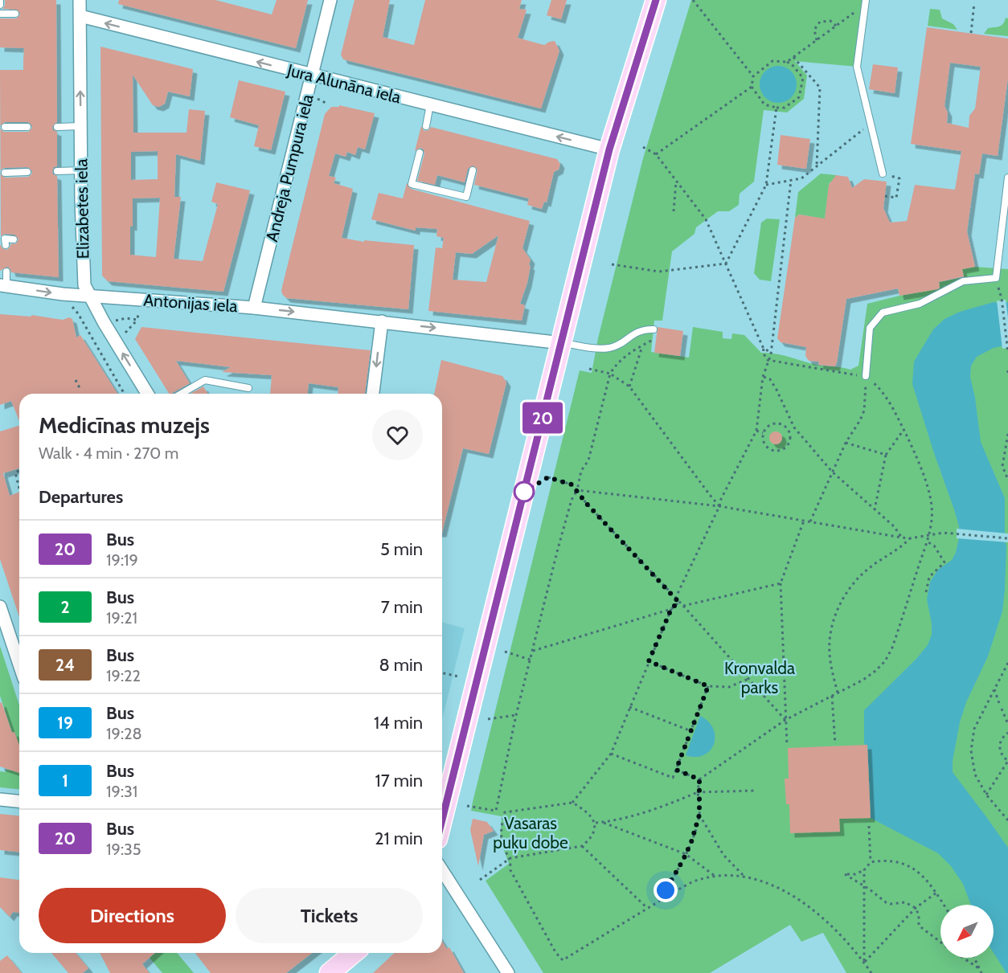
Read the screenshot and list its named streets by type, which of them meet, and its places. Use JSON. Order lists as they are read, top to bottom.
{
  "streets": {
    "street": [
      "Jura Alunāna iela",
      "Andreja Pumpura iela",
      "Elizabetes iela",
      "Antonijas iela"
    ]
  },
  "crossings": [
    ["Jura Alunāna iela", "Andreja Pumpura iela"],
    ["Jura Alunāna iela", "Elizabetes iela"],
    ["Andreja Pumpura iela", "Antonijas iela"],
    ["Elizabetes iela", "Antonijas iela"]
  ],
  "one_way": ["Jura Alunāna iela", "Elizabetes iela", "Antonijas iela"],
  "parks": ["Kronvalda parks", "Vasaras puķu dobe"],
  "lines": ["bus line 20"],
  "north": "bottom left",
  "page": {
    "on_map": "20",
    "heading": [
      ["Medicīnas muzejs", "Walk · 4 min · 270 m"],
      "Departures"
    ],
    "list": [
      {
        "mark": "20",
        "name": "Bus",
        "note": "19:19",
        "value": "5 min"
      },
      {
        "mark": "2",
        "name": "Bus",
        "note": "19:21",
        "value": "7 min"
      },
      {
        "mark": "24",
        "name": "Bus",
        "note": "19:22",
        "value": "8 min"
      },
      {
        "mark": "19",
        "name": "Bus",
        "note": "19:28",
        "value": "14 min"
      },
      {
        "mark": "1",
        "name": "Bus",
        "note": "19:31",
        "value": "17 min"
      },
      {
        "mark": "20",
        "name": "Bus",
        "note": "19:35",
        "value": "21 min"
      }
    ],
    "buttons": ["Directions", "Tickets"]
  }
}
